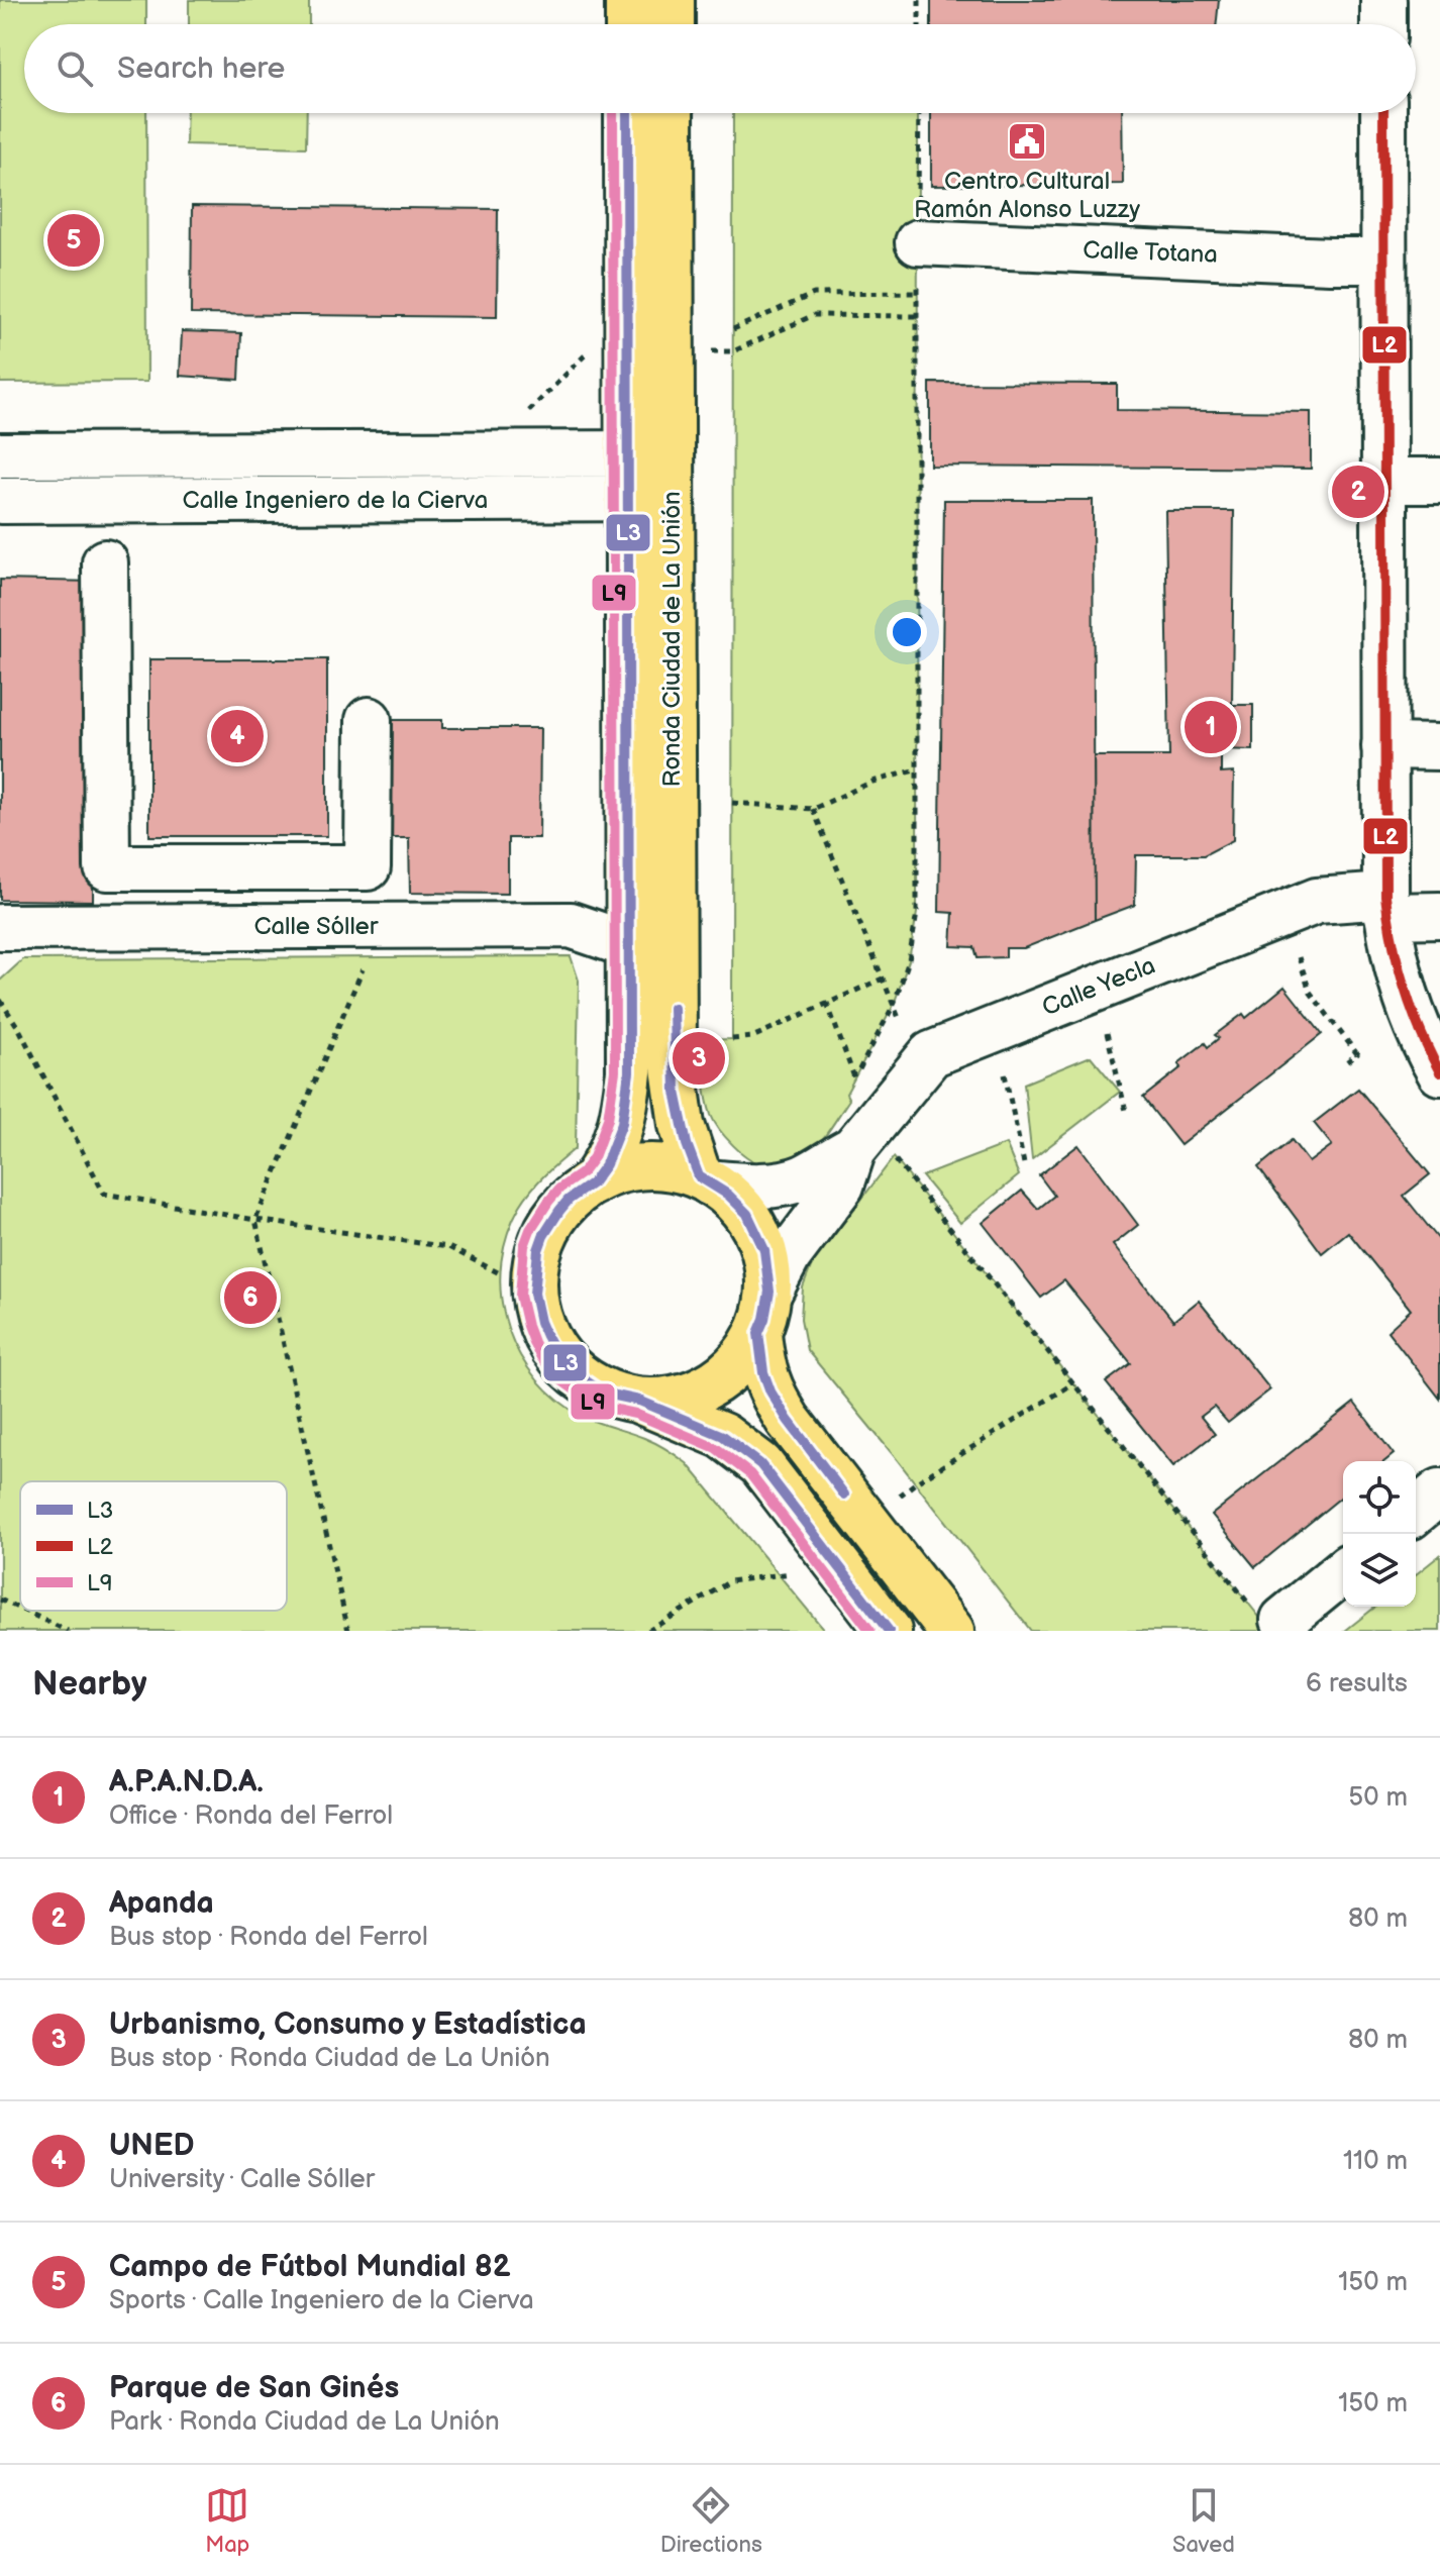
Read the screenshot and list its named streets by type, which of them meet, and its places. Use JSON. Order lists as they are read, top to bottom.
{
  "streets": {
    "main road": ["Ronda Ciudad de La Unión"],
    "street": [
      "Calle Totana",
      "Calle Ingeniero de la Cierva",
      "Calle Sóller",
      "Calle Yecla"
    ]
  },
  "crossings": [
    ["Calle Ingeniero de la Cierva", "Ronda Ciudad de La Unión"],
    ["Ronda Ciudad de La Unión", "Calle Sóller"]
  ],
  "places": {
    "public building": ["Centro Cultural Ramón Alonso Luzzy"]
  },
  "lines": ["transit line L3", "transit line L2", "transit line L9"],
  "legend": ["L3", "L2", "L9"],
  "page": {
    "search": "Search here",
    "pins": [
      "5",
      "2",
      "1",
      "4",
      "3",
      "6"
    ],
    "heading": ["Nearby", "6 results"],
    "list": [
      {
        "mark": "1",
        "name": "A.P.A.N.D.A.",
        "note": "Office · Ronda del Ferrol",
        "value": "50 m"
      },
      {
        "mark": "2",
        "name": "Apanda",
        "note": "Bus stop · Ronda del Ferrol",
        "value": "80 m"
      },
      {
        "mark": "3",
        "name": "Urbanismo, Consumo y Estadística",
        "note": "Bus stop · Ronda Ciudad de La Unión",
        "value": "80 m"
      },
      {
        "mark": "4",
        "name": "UNED",
        "note": "University · Calle Sóller",
        "value": "110 m"
      },
      {
        "mark": "5",
        "name": "Campo de Fútbol Mundial 82",
        "note": "Sports · Calle Ingeniero de la Cierva",
        "value": "150 m"
      },
      {
        "mark": "6",
        "name": "Parque de San Ginés",
        "note": "Park · Ronda Ciudad de La Unión",
        "value": "150 m"
      }
    ],
    "nav": ["Map", "Directions", "Saved"]
  }
}
